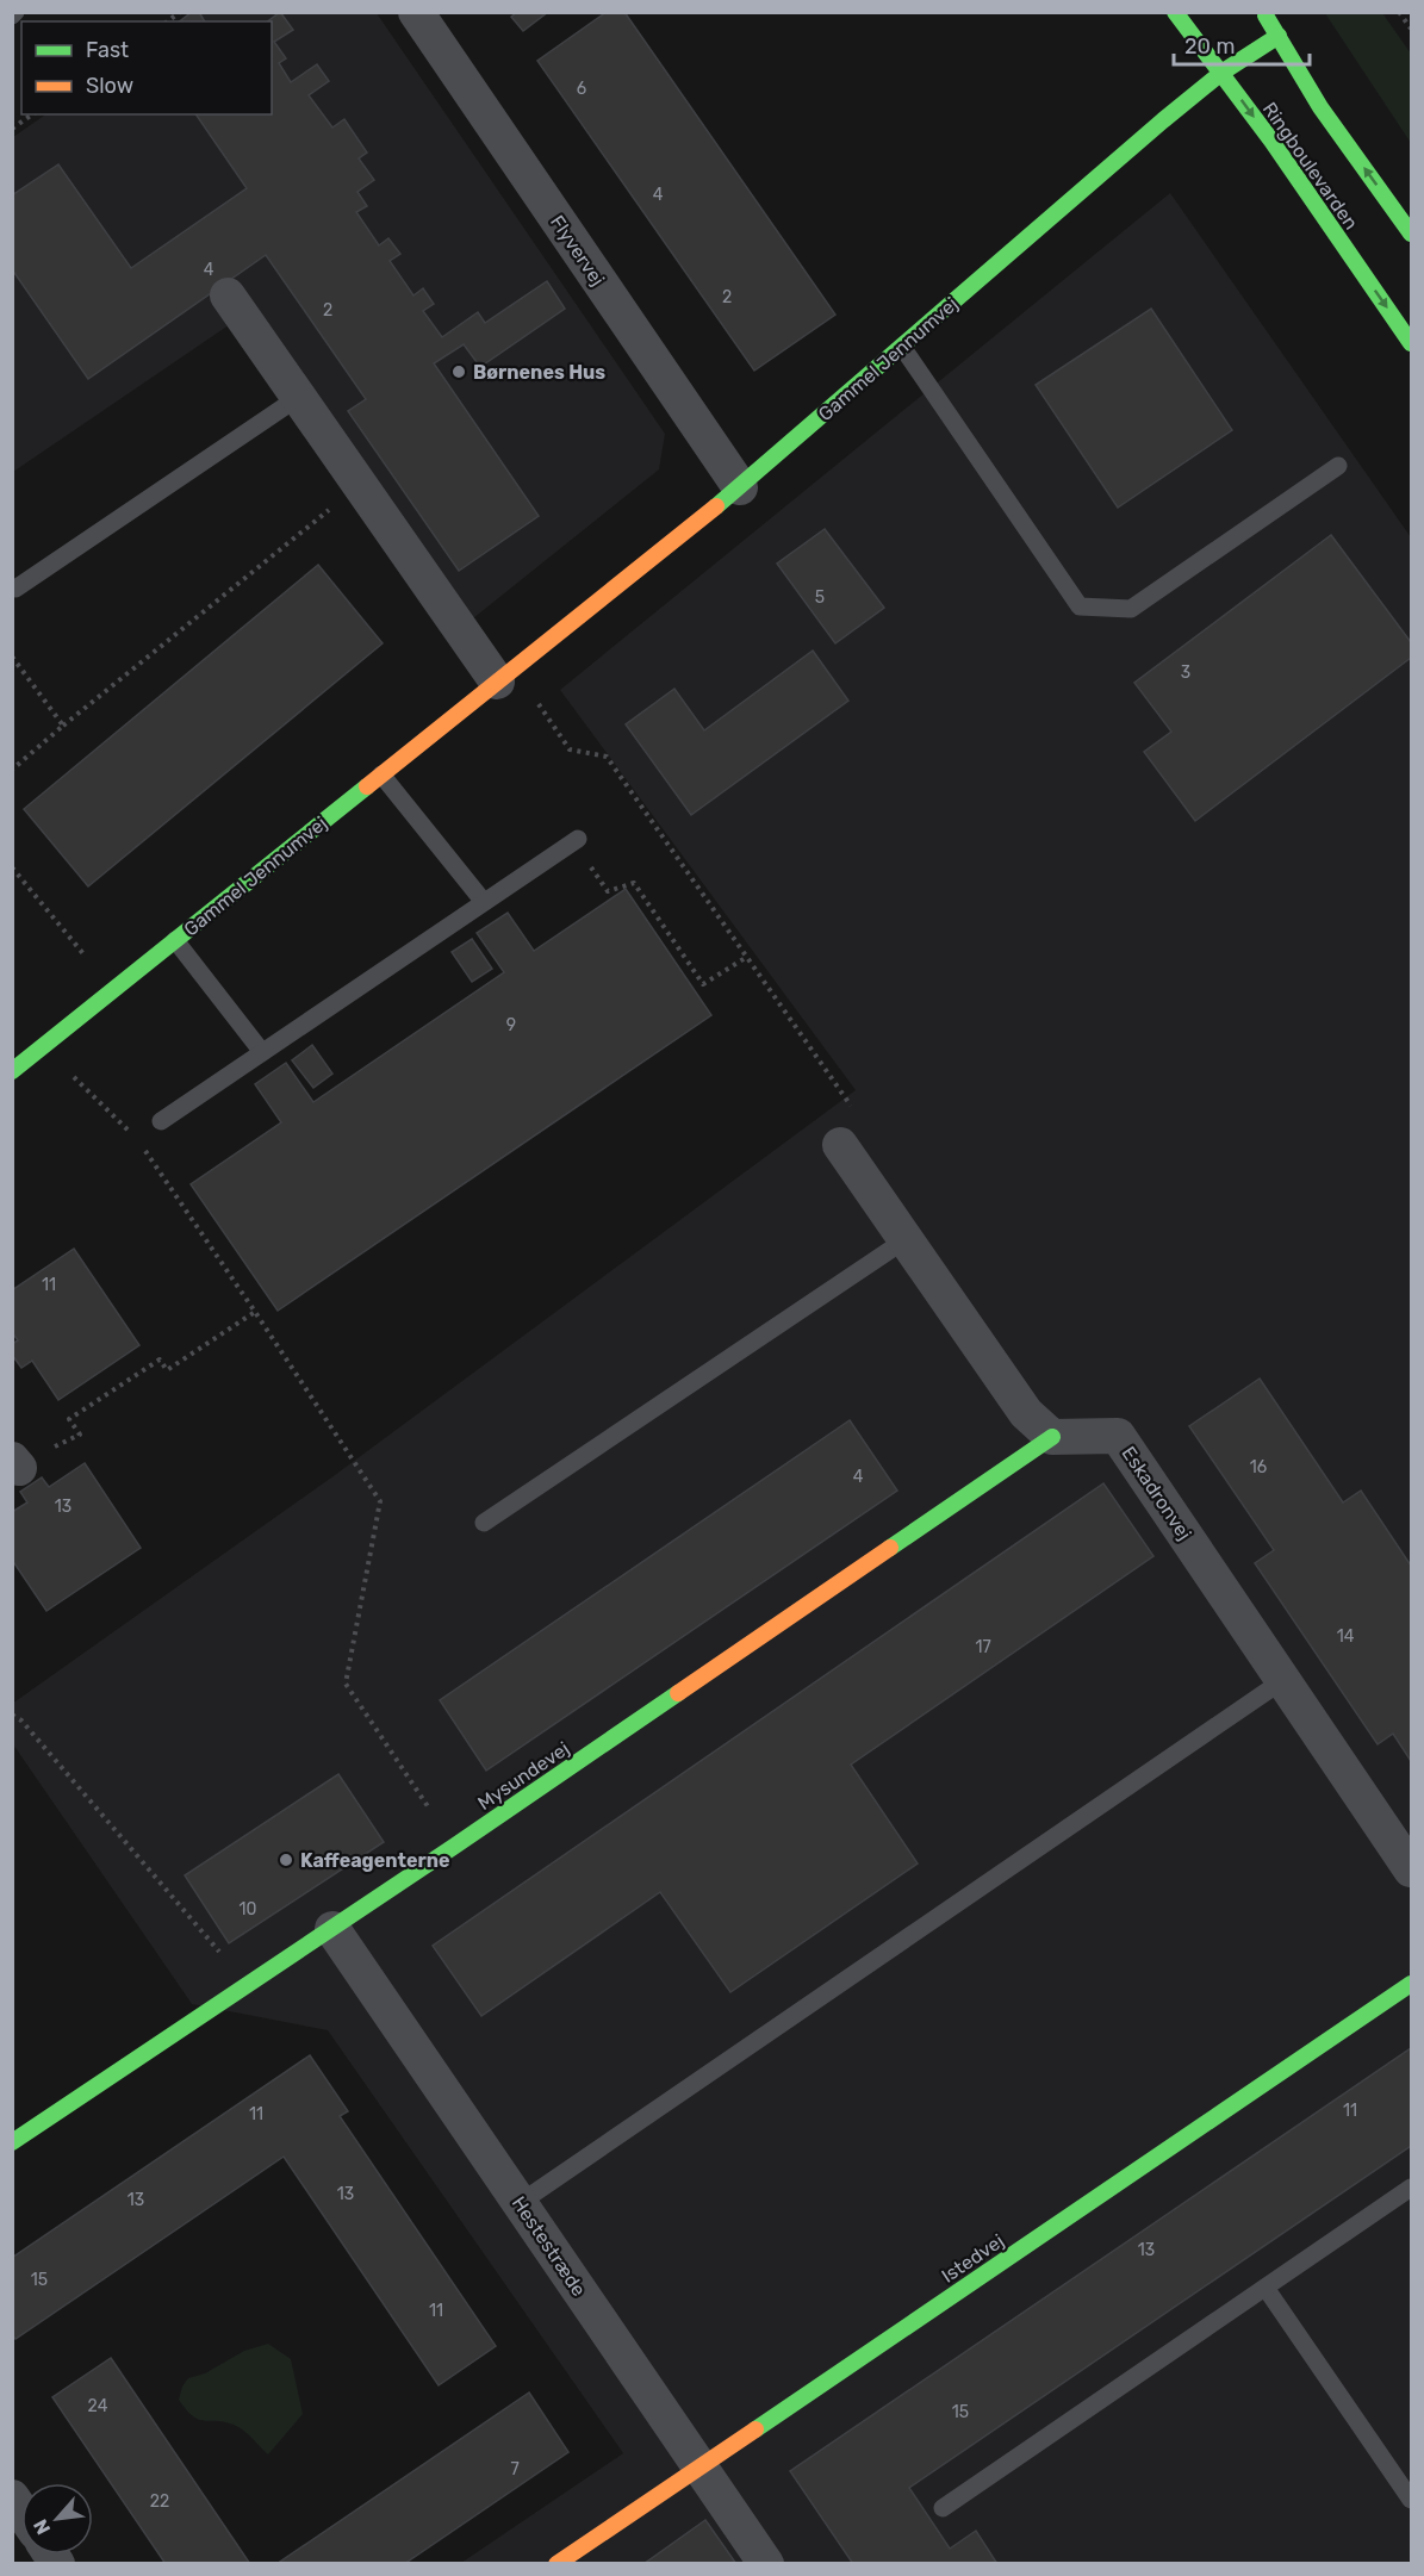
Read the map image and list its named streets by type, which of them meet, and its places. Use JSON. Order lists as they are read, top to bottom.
{
  "streets": {
    "street": [
      "Ringboulevarden",
      "Flyvervej",
      "Gammel Jennumvej",
      "Eskadronvej",
      "Mysundevej",
      "Hestestræde",
      "Istedvej"
    ]
  },
  "crossings": [
    ["Ringboulevarden", "Gammel Jennumvej"],
    ["Flyvervej", "Gammel Jennumvej"],
    ["Eskadronvej", "Mysundevej"],
    ["Mysundevej", "Hestestræde"],
    ["Hestestræde", "Istedvej"]
  ],
  "places": ["Børnenes Hus", "Kaffeagenterne"],
  "house_numbers": [
    "6",
    "4",
    "4",
    "2",
    "2",
    "5",
    "3",
    "9",
    "11",
    "16",
    "4",
    "13",
    "14",
    "17",
    "10",
    "11",
    "11",
    "13",
    "13",
    "13",
    "15",
    "11",
    "24",
    "15",
    "7",
    "22"
  ],
  "legend": ["Fast", "Slow"],
  "scale_bar": "20 m",
  "north": "bottom left"
}
